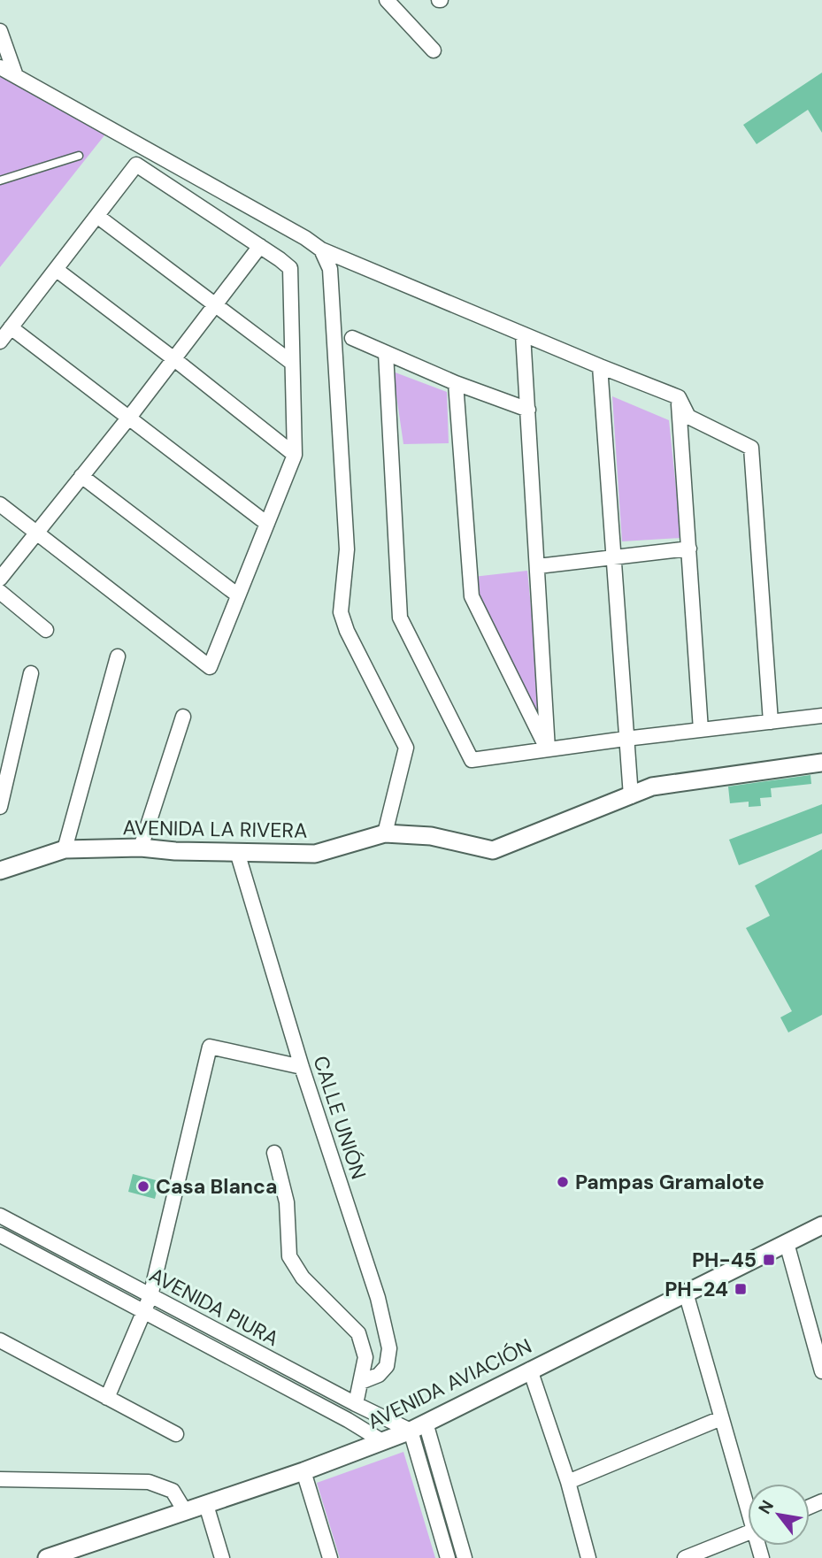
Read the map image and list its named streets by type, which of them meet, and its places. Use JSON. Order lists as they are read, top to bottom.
{
  "streets": {
    "street": [
      "AVENIDA LA RIVERA",
      "CALLE UNIÓN",
      "AVENIDA PIURA",
      "AVENIDA AVIACIÓN"
    ]
  },
  "crossings": [
    ["AVENIDA LA RIVERA", "CALLE UNIÓN"],
    ["AVENIDA PIURA", "AVENIDA AVIACIÓN"]
  ],
  "places": {
    "other": ["Pampas Gramalote", "Casa Blanca"],
    "transit": ["PH-45", "PH-24"]
  },
  "north": "top left"
}
